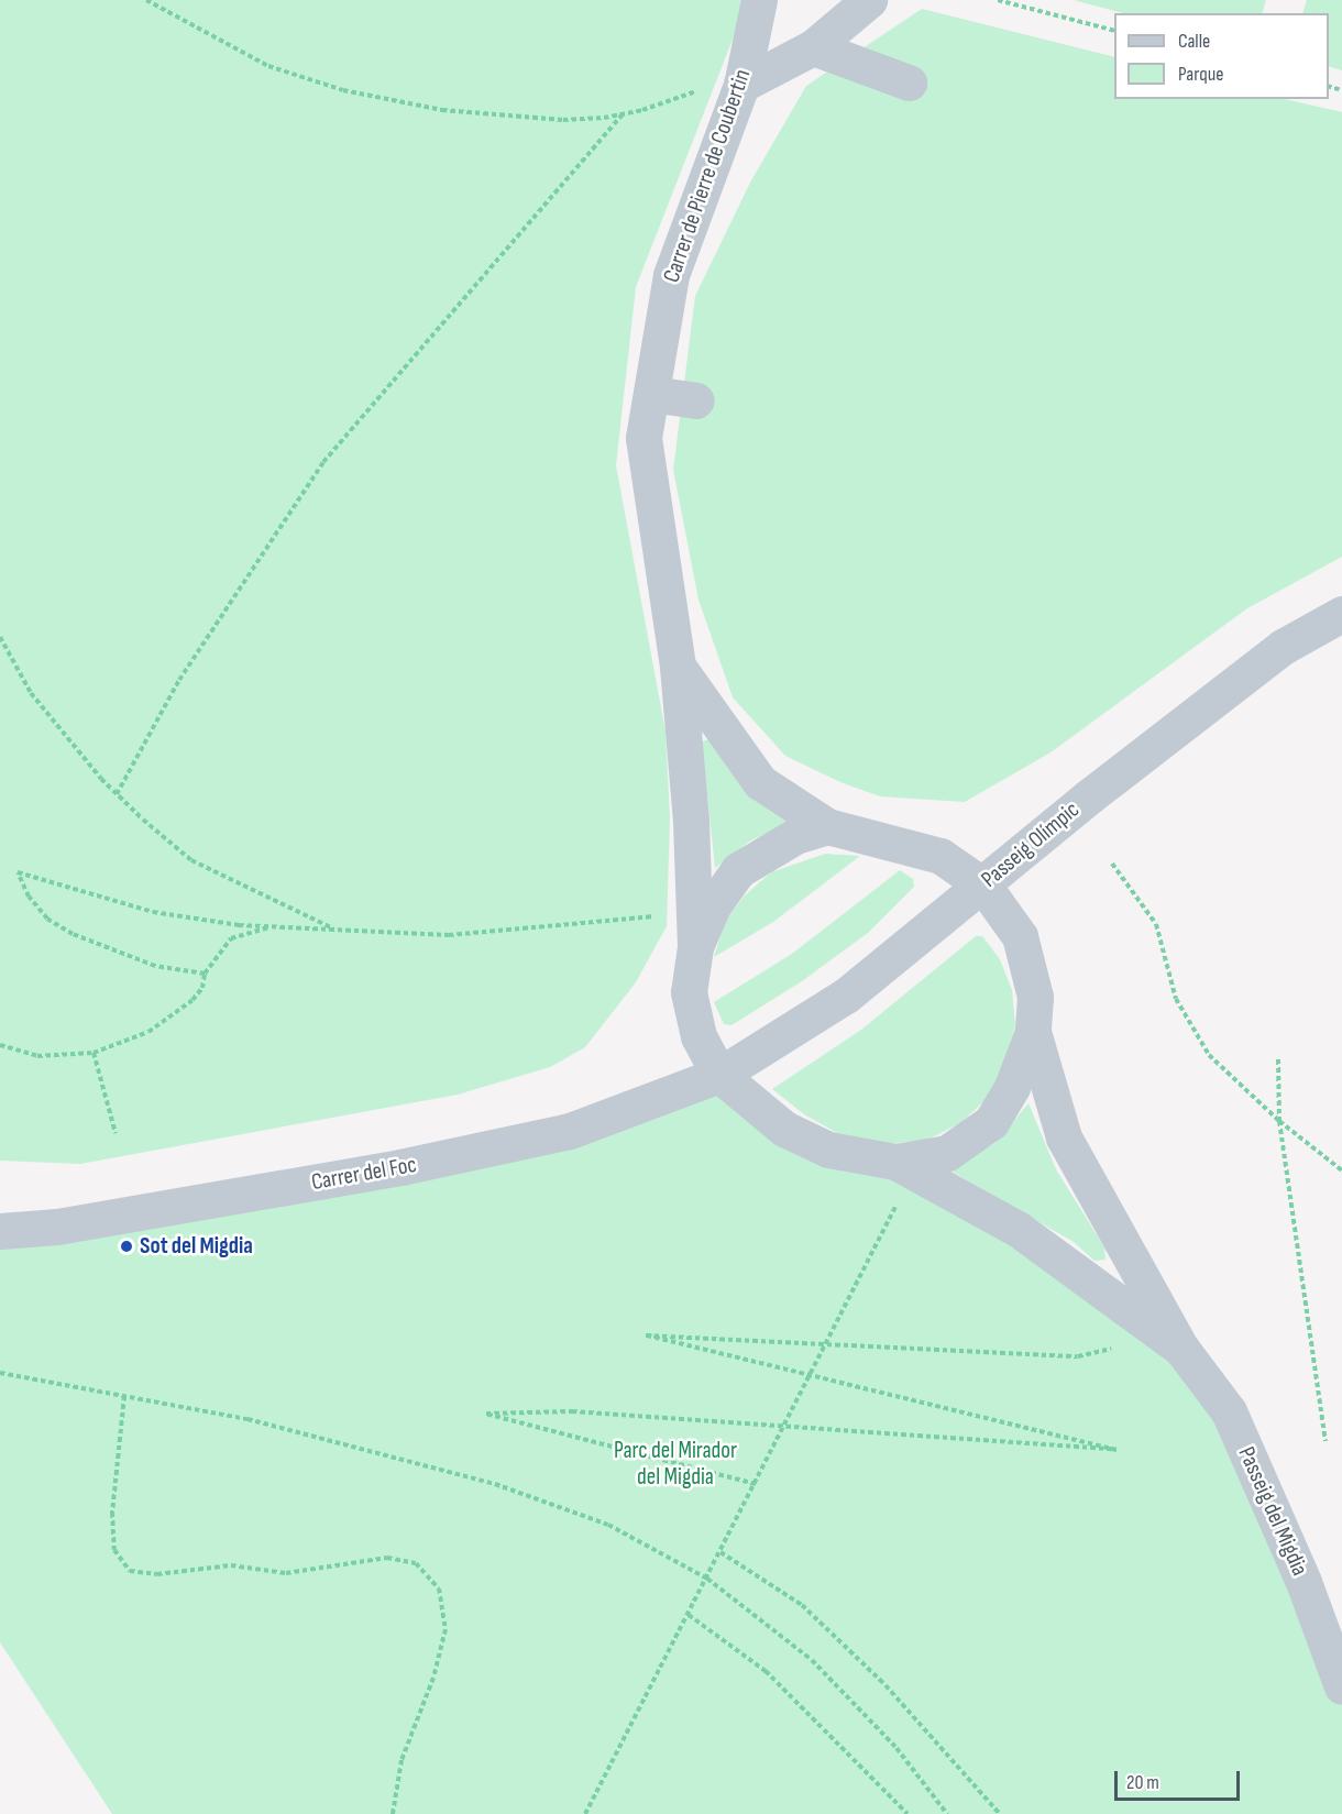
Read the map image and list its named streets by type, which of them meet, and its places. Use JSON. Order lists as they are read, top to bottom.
{
  "streets": {
    "street": [
      "Carrer de Pierre de Coubertin",
      "Passeig Olímpic",
      "Carrer del Foc",
      "Passeig del Migdia"
    ]
  },
  "crossings": [
    ["Passeig Olímpic", "Carrer del Foc"]
  ],
  "parks": ["Parc del Mirador del Migdia"],
  "places": ["Sot del Migdia"],
  "legend": ["Calle", "Parque"],
  "scale_bar": "20 m"
}
